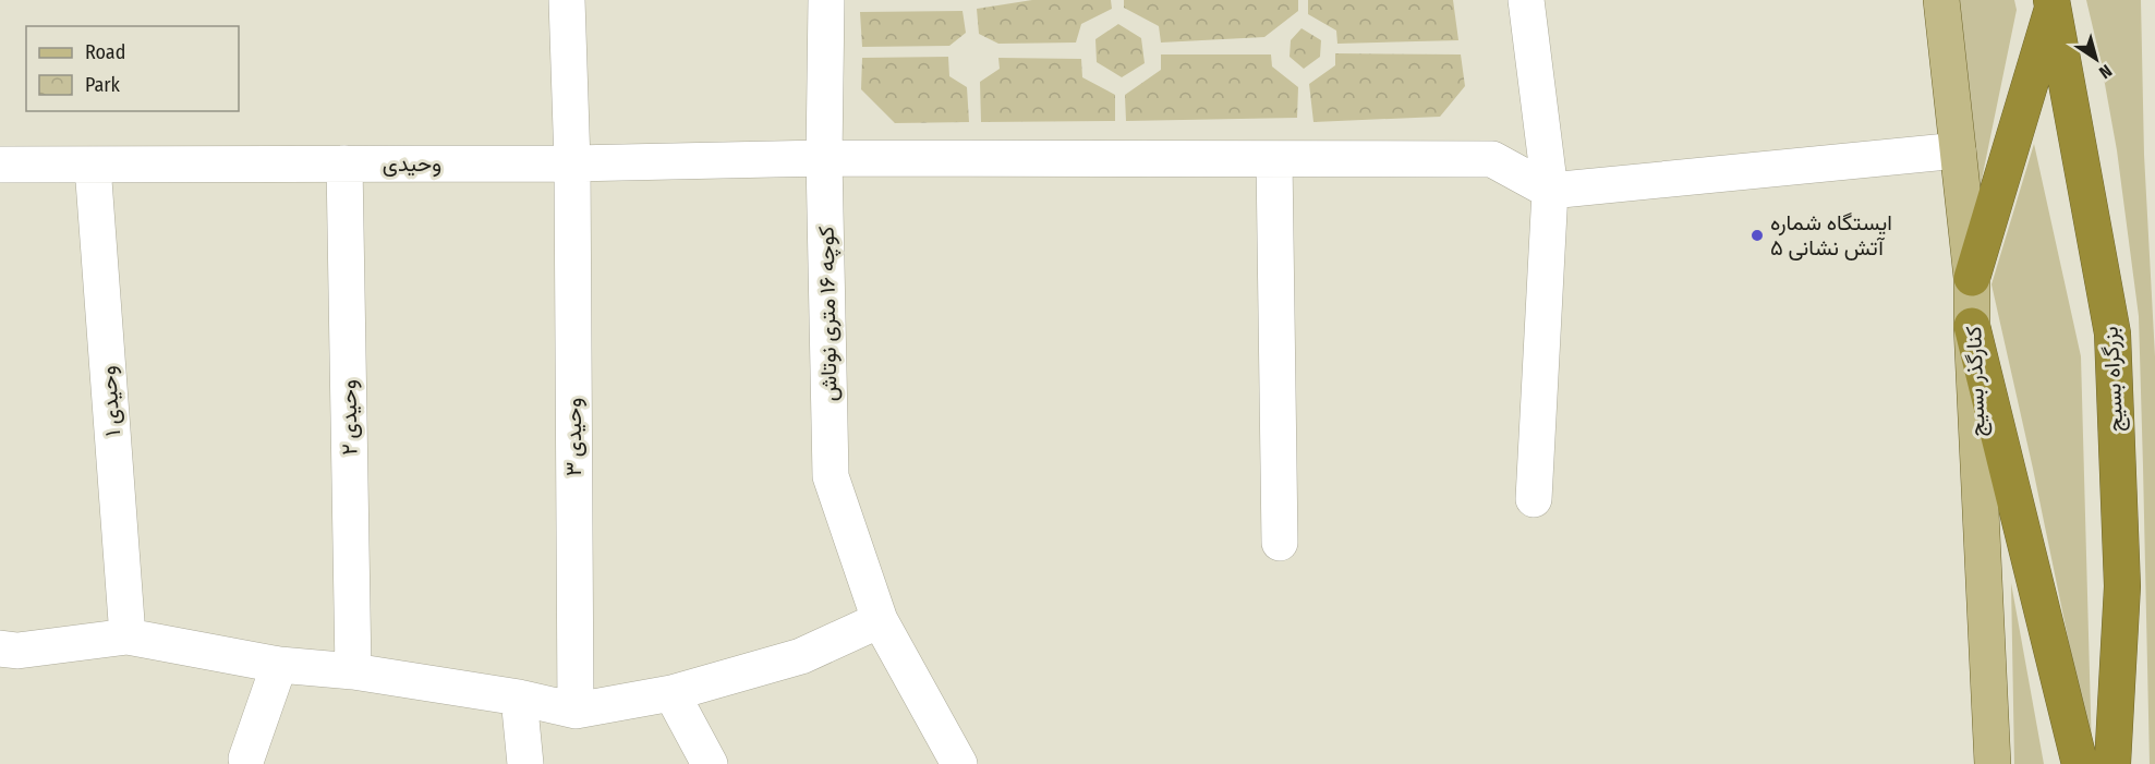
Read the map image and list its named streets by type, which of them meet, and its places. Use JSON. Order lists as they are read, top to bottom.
{
  "streets": {
    "highway": ["بزرگراه بسیج"],
    "main road": ["کنارگذر بسیج"],
    "street": [
      "وحیدی",
      "کوچه ۱۶ متری نوتاش",
      "وحیدی ۱",
      "وحیدی ۲",
      "وحیدی ۳"
    ]
  },
  "crossings": [
    ["وحیدی", "کوچه ۱۶ متری نوتاش"],
    ["وحیدی", "وحیدی ۱"],
    ["وحیدی", "وحیدی ۲"],
    ["وحیدی", "وحیدی ۳"]
  ],
  "places": ["ایستگاه شماره ۵ آتش نشانی"],
  "legend": ["Road", "Park"],
  "north": "bottom right"
}
